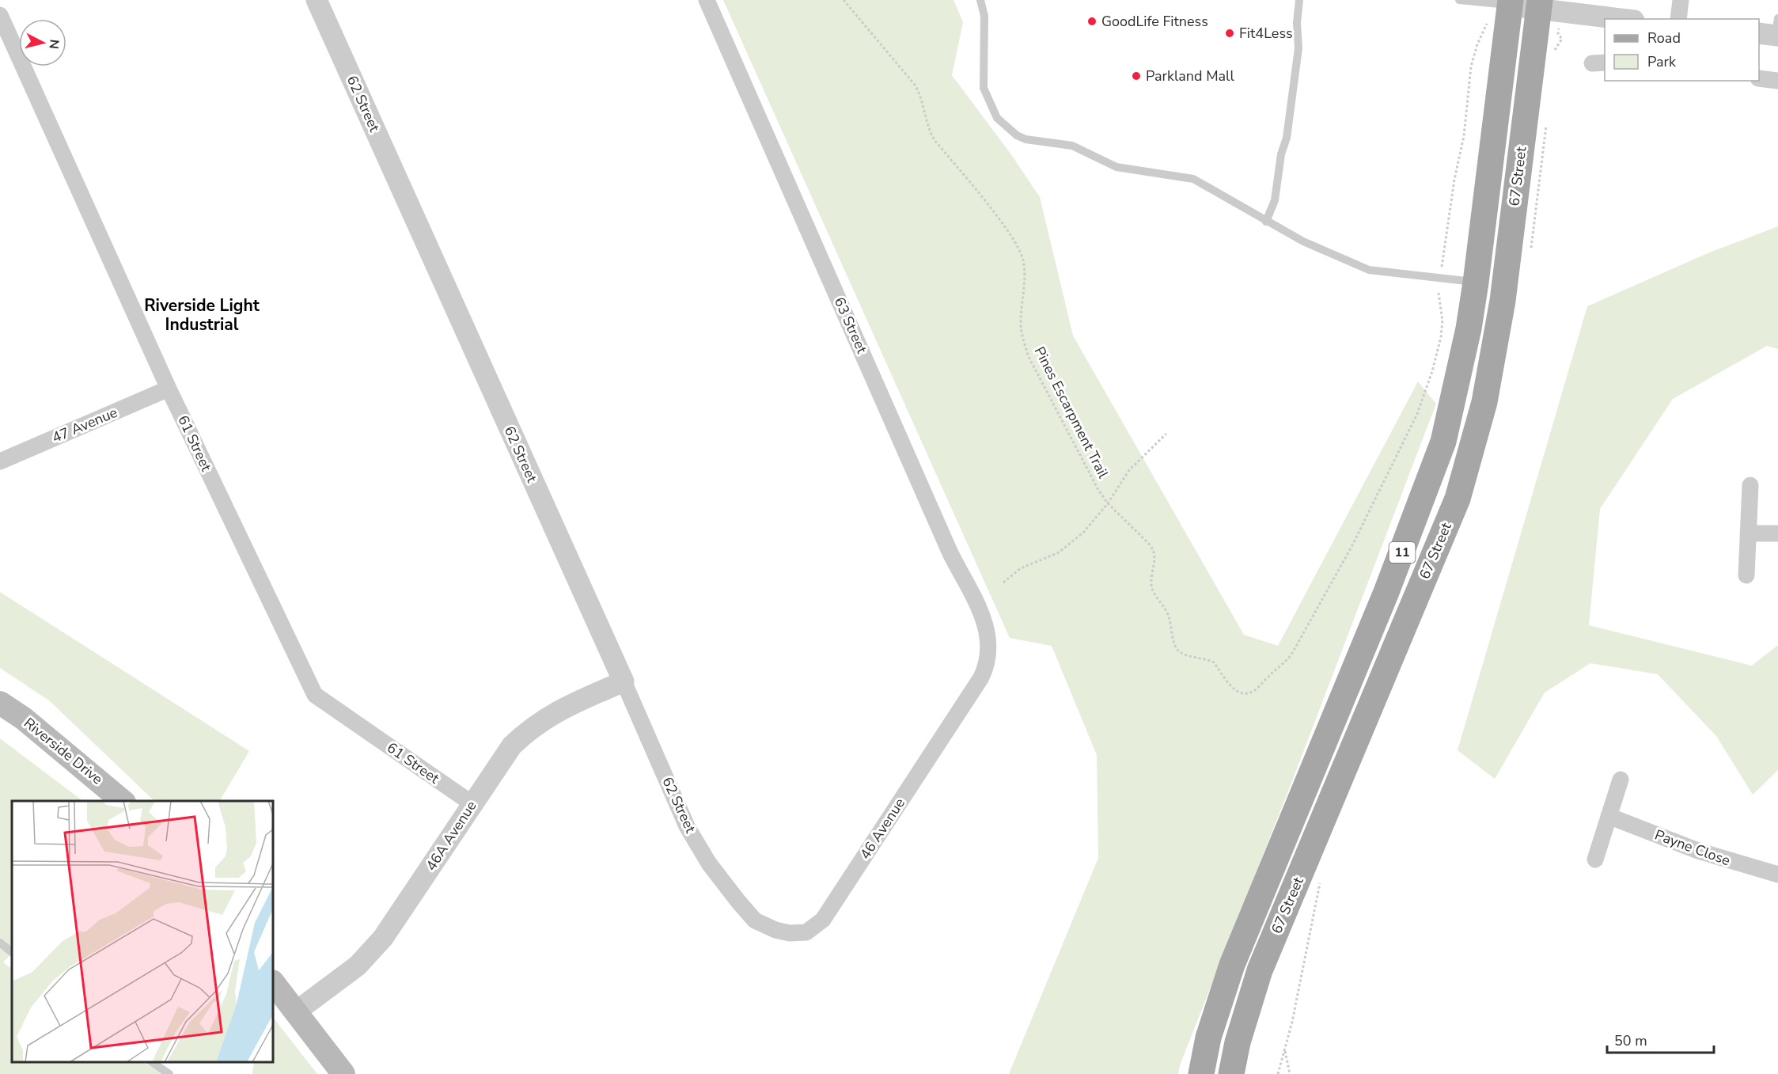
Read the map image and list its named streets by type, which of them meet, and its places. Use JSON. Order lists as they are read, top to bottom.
{
  "streets": {
    "main road": ["67 Street", "11", "Riverside Drive"],
    "street": [
      "62 Street",
      "63 Street",
      "47 Avenue",
      "61 Street",
      "46 Avenue",
      "46A Avenue",
      "Payne Close"
    ],
    "path": ["Pines Escarpment Trail"]
  },
  "crossings": [
    ["62 Street", "46 Avenue"],
    ["62 Street", "46A Avenue"],
    ["63 Street", "46 Avenue"],
    ["47 Avenue", "61 Street"],
    ["61 Street", "46A Avenue"]
  ],
  "districts": ["Riverside Light Industrial"],
  "places": ["GoodLife Fitness", "Fit4Less", "Parkland Mall"],
  "legend": ["Road", "Park"],
  "scale_bar": "50 m",
  "north": "right"
}
